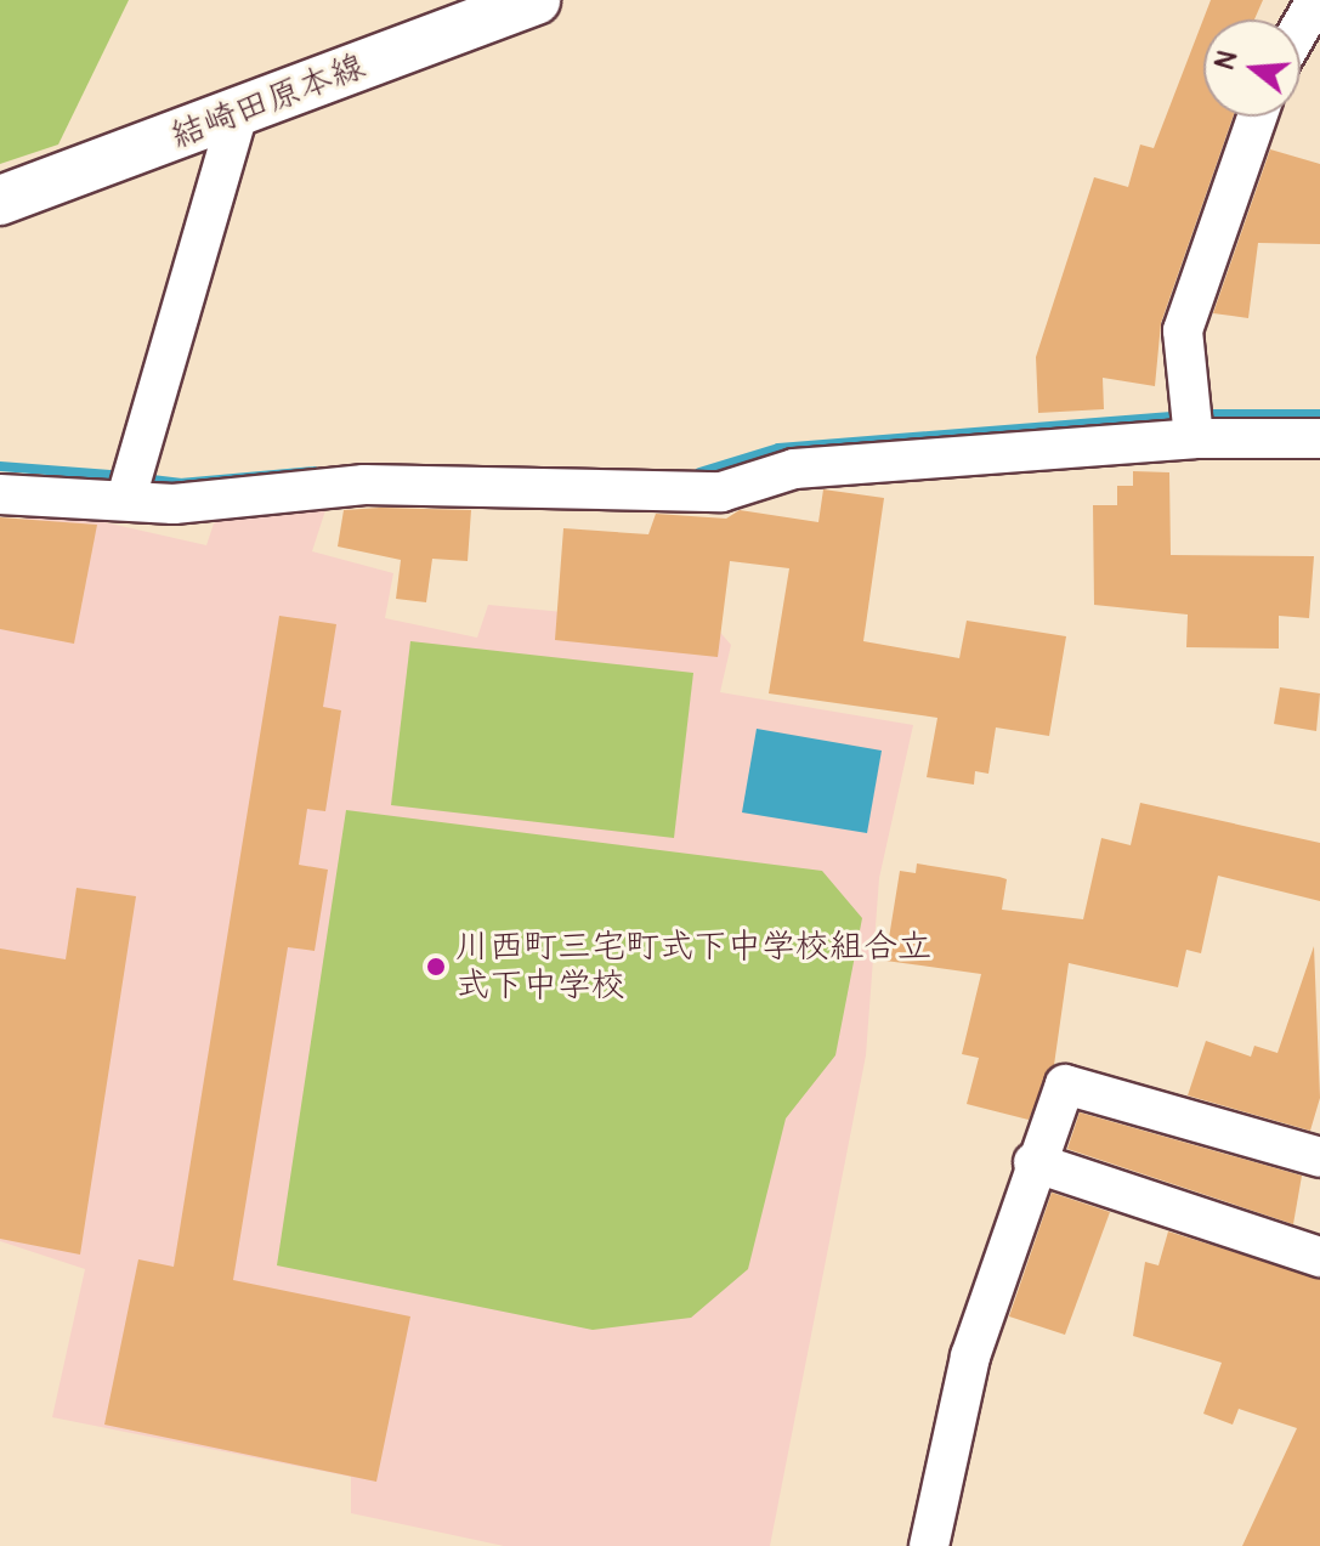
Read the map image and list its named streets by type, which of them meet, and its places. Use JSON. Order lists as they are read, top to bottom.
{
  "streets": {
    "main road": ["結崎田原本線"]
  },
  "places": ["川西町三宅町式下中学校組合立 式下中学校"],
  "north": "left"
}
